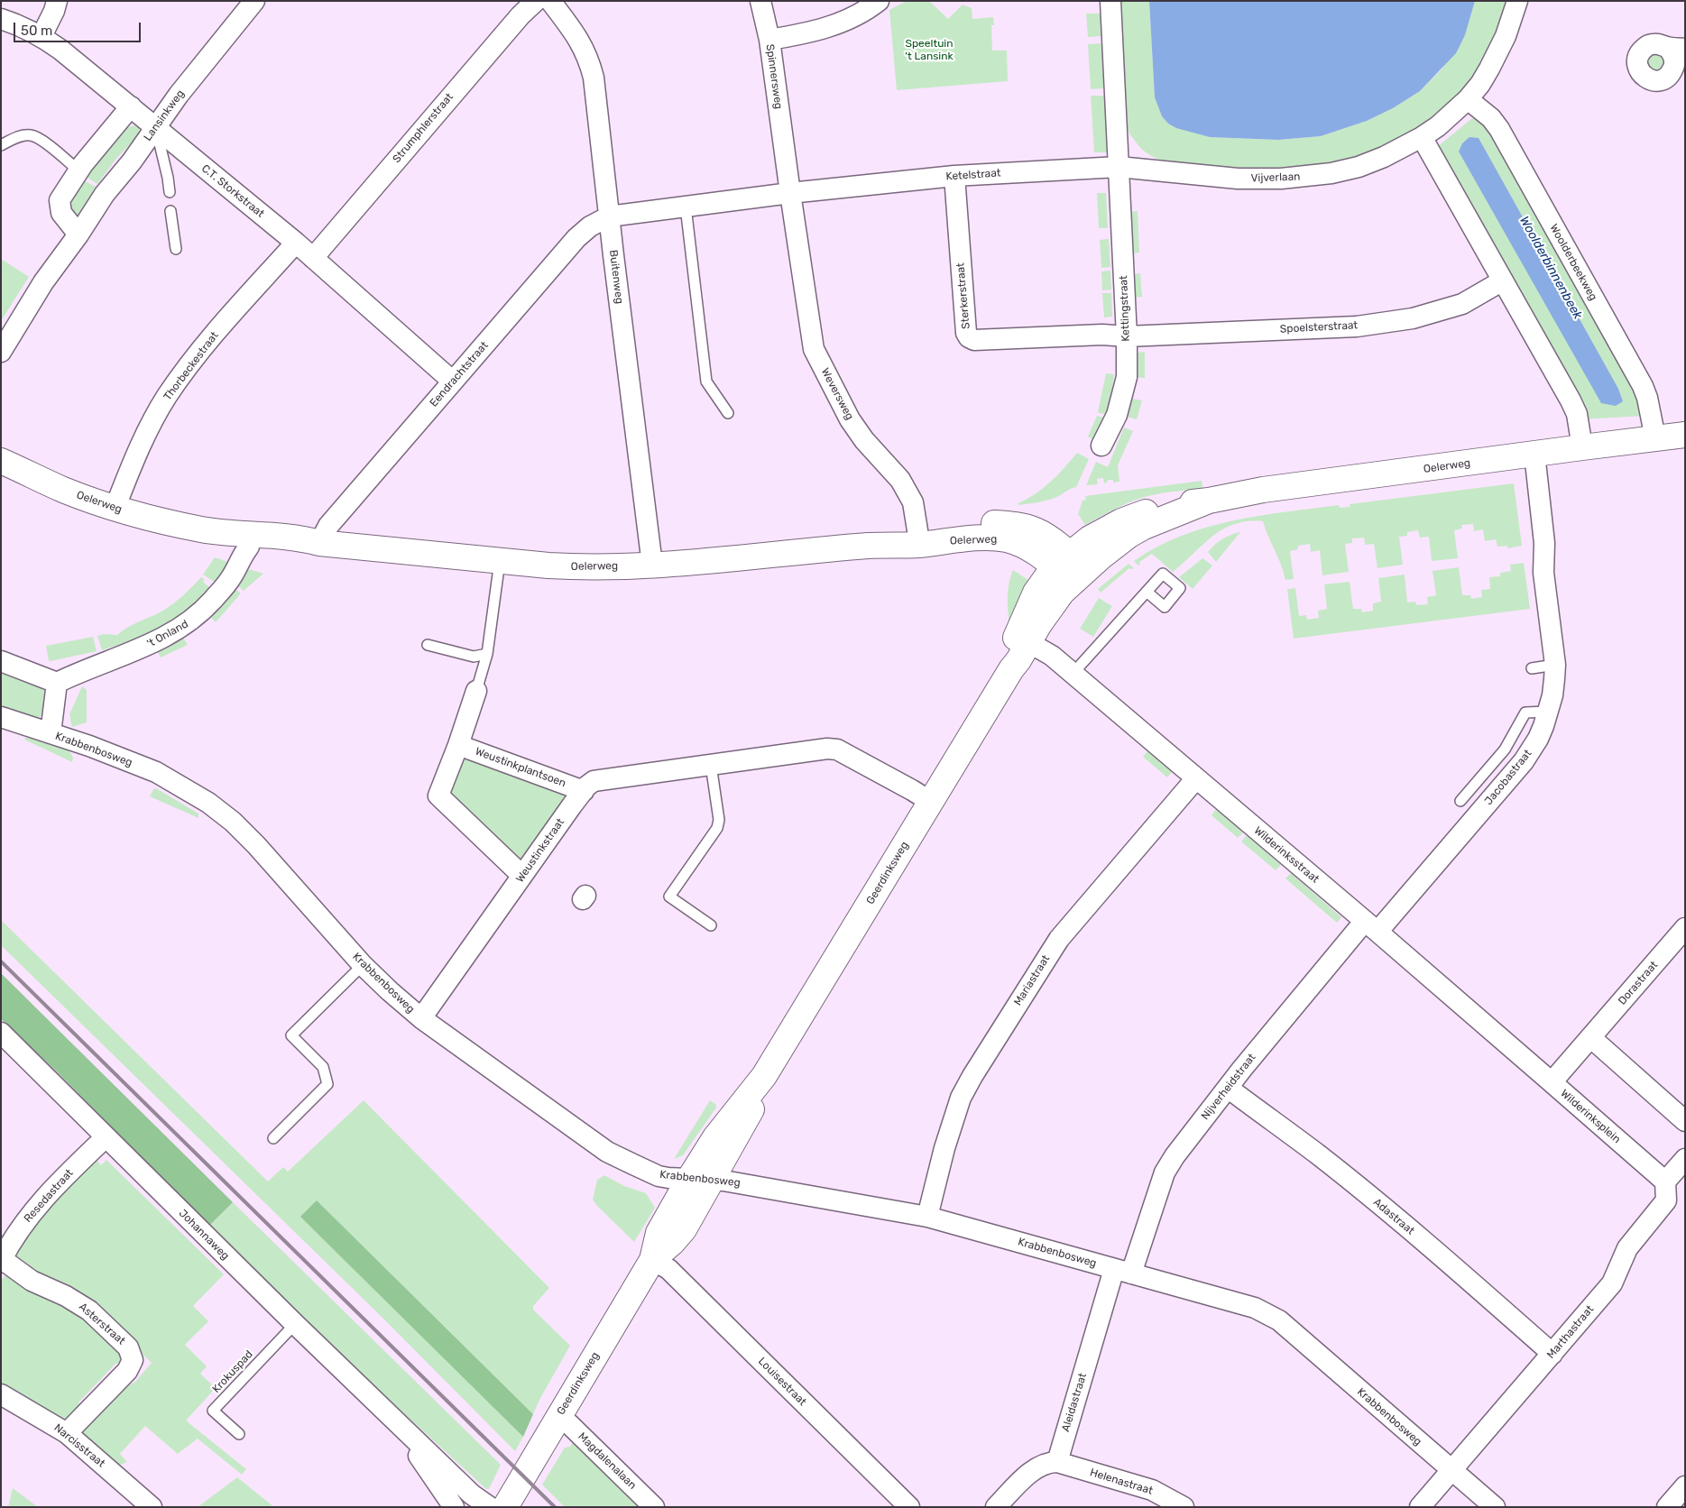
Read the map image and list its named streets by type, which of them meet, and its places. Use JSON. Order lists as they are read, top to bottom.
{
  "streets": {
    "main road": ["Oelerweg", "Geerdinksweg"],
    "street": [
      "Spinnersweg",
      "Lansinkweg",
      "Strumphlerstraat",
      "Ketelstraat",
      "Vijverlaan",
      "C.T. Storkstraat",
      "Woolderbeekweg",
      "Buitenweg",
      "Sterkerstraat",
      "Kettingstraat",
      "Spoelsterstraat",
      "Thorbeckestraat",
      "Eendrachtstraat",
      "Weversweg",
      "'t Onland",
      "Krabbenbosweg",
      "Weustinkplantsoen",
      "Jacobastraat",
      "Weustinkstraat",
      "Wilderinksstraat",
      "Mariastraat",
      "Dorastraat",
      "Nijverheidstraat",
      "Wilderinksplein",
      "Resedastraat",
      "Adastraat",
      "Johannaweg",
      "Asterstraat",
      "Marthastraat",
      "Louisestraat",
      "Aleidastraat",
      "Narcisstraat",
      "Magdalenalaan",
      "Helenastraat"
    ],
    "lane": ["Krokuspad"]
  },
  "crossings": [
    ["Spinnersweg", "Ketelstraat"],
    ["Spinnersweg", "Weversweg"],
    ["Lansinkweg", "C.T. Storkstraat"],
    ["Strumphlerstraat", "C.T. Storkstraat"],
    ["Ketelstraat", "Vijverlaan"],
    ["Ketelstraat", "Sterkerstraat"],
    ["Ketelstraat", "Kettingstraat"],
    ["Ketelstraat", "Weversweg"],
    ["Vijverlaan", "Woolderbeekweg"],
    ["Vijverlaan", "Kettingstraat"],
    ["C.T. Storkstraat", "Thorbeckestraat"],
    ["C.T. Storkstraat", "Eendrachtstraat"],
    ["Woolderbeekweg", "Oelerweg"],
    ["Buitenweg", "Eendrachtstraat"],
    ["Buitenweg", "Oelerweg"],
    ["Sterkerstraat", "Kettingstraat"],
    ["Sterkerstraat", "Spoelsterstraat"],
    ["Kettingstraat", "Spoelsterstraat"],
    ["Thorbeckestraat", "Oelerweg"],
    ["Eendrachtstraat", "Oelerweg"],
    ["Weversweg", "Oelerweg"],
    ["Oelerweg", "'t Onland"],
    ["Oelerweg", "Jacobastraat"],
    ["Oelerweg", "Geerdinksweg"],
    ["Krabbenbosweg", "Weustinkstraat"],
    ["Krabbenbosweg", "Geerdinksweg"],
    ["Krabbenbosweg", "Mariastraat"],
    ["Krabbenbosweg", "Nijverheidstraat"],
    ["Krabbenbosweg", "Marthastraat"],
    ["Krabbenbosweg", "Aleidastraat"],
    ["Weustinkplantsoen", "Weustinkstraat"],
    ["Jacobastraat", "Wilderinksstraat"],
    ["Jacobastraat", "Nijverheidstraat"],
    ["Weustinkstraat", "Geerdinksweg"],
    ["Wilderinksstraat", "Geerdinksweg"],
    ["Wilderinksstraat", "Mariastraat"],
    ["Wilderinksstraat", "Nijverheidstraat"],
    ["Wilderinksstraat", "Wilderinksplein"],
    ["Geerdinksweg", "Louisestraat"],
    ["Geerdinksweg", "Magdalenalaan"],
    ["Dorastraat", "Wilderinksplein"],
    ["Nijverheidstraat", "Adastraat"],
    ["Nijverheidstraat", "Aleidastraat"],
    ["Wilderinksplein", "Marthastraat"],
    ["Resedastraat", "Johannaweg"],
    ["Resedastraat", "Asterstraat"],
    ["Adastraat", "Marthastraat"],
    ["Johannaweg", "Krokuspad"],
    ["Asterstraat", "Narcisstraat"],
    ["Aleidastraat", "Helenastraat"]
  ],
  "water": ["Woolderbinnenbeek"],
  "parks": ["Speeltuin 't Lansink"],
  "scale_bar": "50 m"
}
